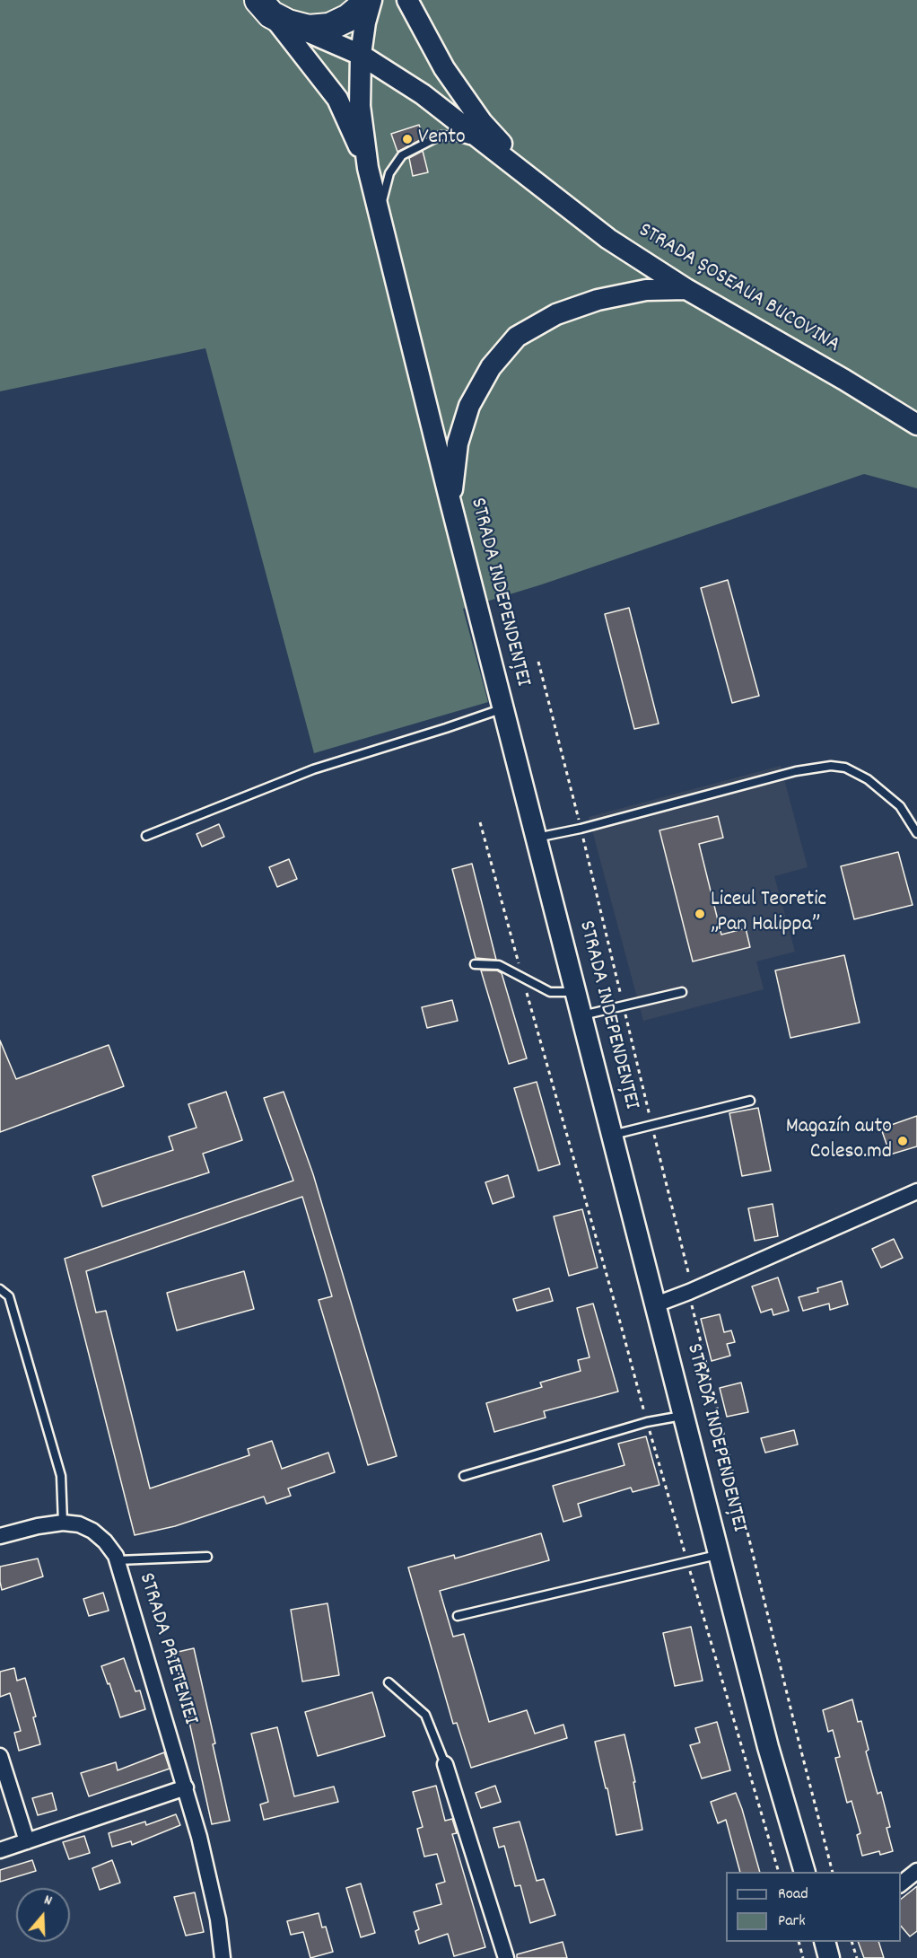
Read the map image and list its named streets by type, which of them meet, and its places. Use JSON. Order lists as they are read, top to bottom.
{
  "streets": {
    "main road": ["STRADA ȘOSEAUA BUCOVINA", "STRADA INDEPENDENȚEI"],
    "street": ["STRADA PRIETENIEI"]
  },
  "crossings": [
    ["STRADA ȘOSEAUA BUCOVINA", "STRADA INDEPENDENȚEI"]
  ],
  "places": ["Vento", "Liceul Teoretic „Pan Halippa”", "Magazín auto Coleso.md"],
  "legend": ["Road", "Park"],
  "north": "top"
}
